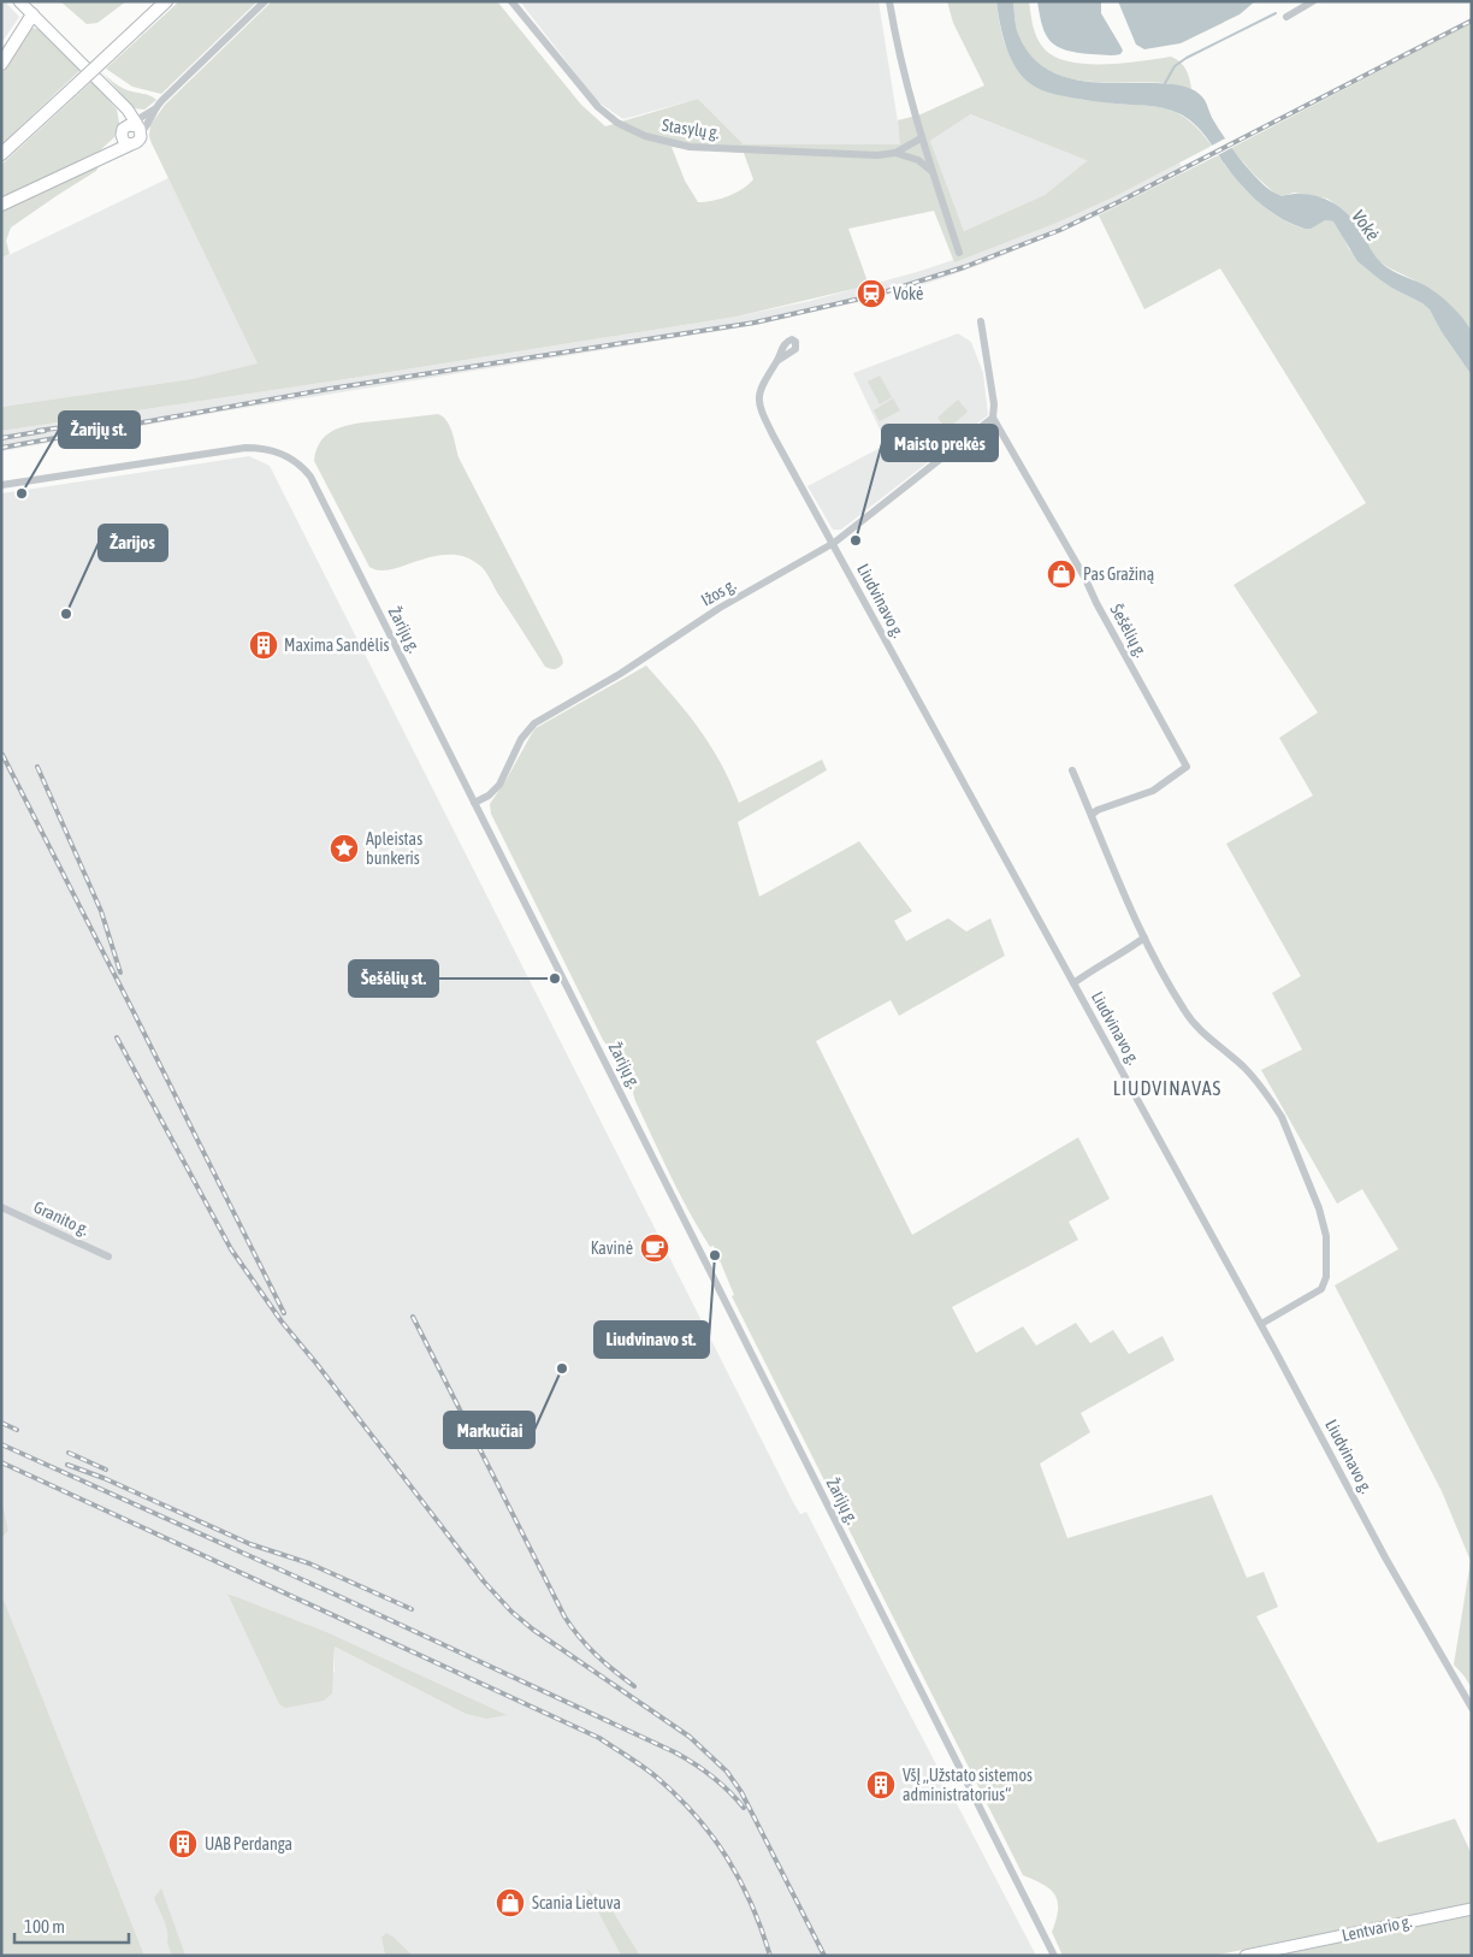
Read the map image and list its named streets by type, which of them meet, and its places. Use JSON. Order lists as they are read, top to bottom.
{
  "streets": {
    "main road": ["Lentvario g."],
    "street": [
      "Stasylų g.",
      "Ižos g.",
      "Liudvinavo g.",
      "Žarijų g.",
      "Šešėlių g.",
      "Granito g."
    ]
  },
  "crossings": [
    ["Ižos g.", "Liudvinavo g."],
    ["Ižos g.", "Žarijų g."],
    ["Ižos g.", "Šešėlių g."]
  ],
  "districts": ["LIUDVINAVAS"],
  "water": ["Vokė"],
  "places": {
    "station": ["Vokė"],
    "other": [
      "Žarijų st.",
      "Maisto prekės",
      "Žarijos",
      "Šešėlių st.",
      "Liudvinavo st.",
      "Markučiai"
    ],
    "shop": ["Pas Gražiną", "Scania Lietuva"],
    "building": ["Maxima Sandėlis", "VšĮ „Užstato sistemos administratorius“", "UAB Perdanga"],
    "place": ["Apleistas bunkeris"],
    "cafe": ["Kavinė"]
  },
  "scale_bar": "100 m"
}
